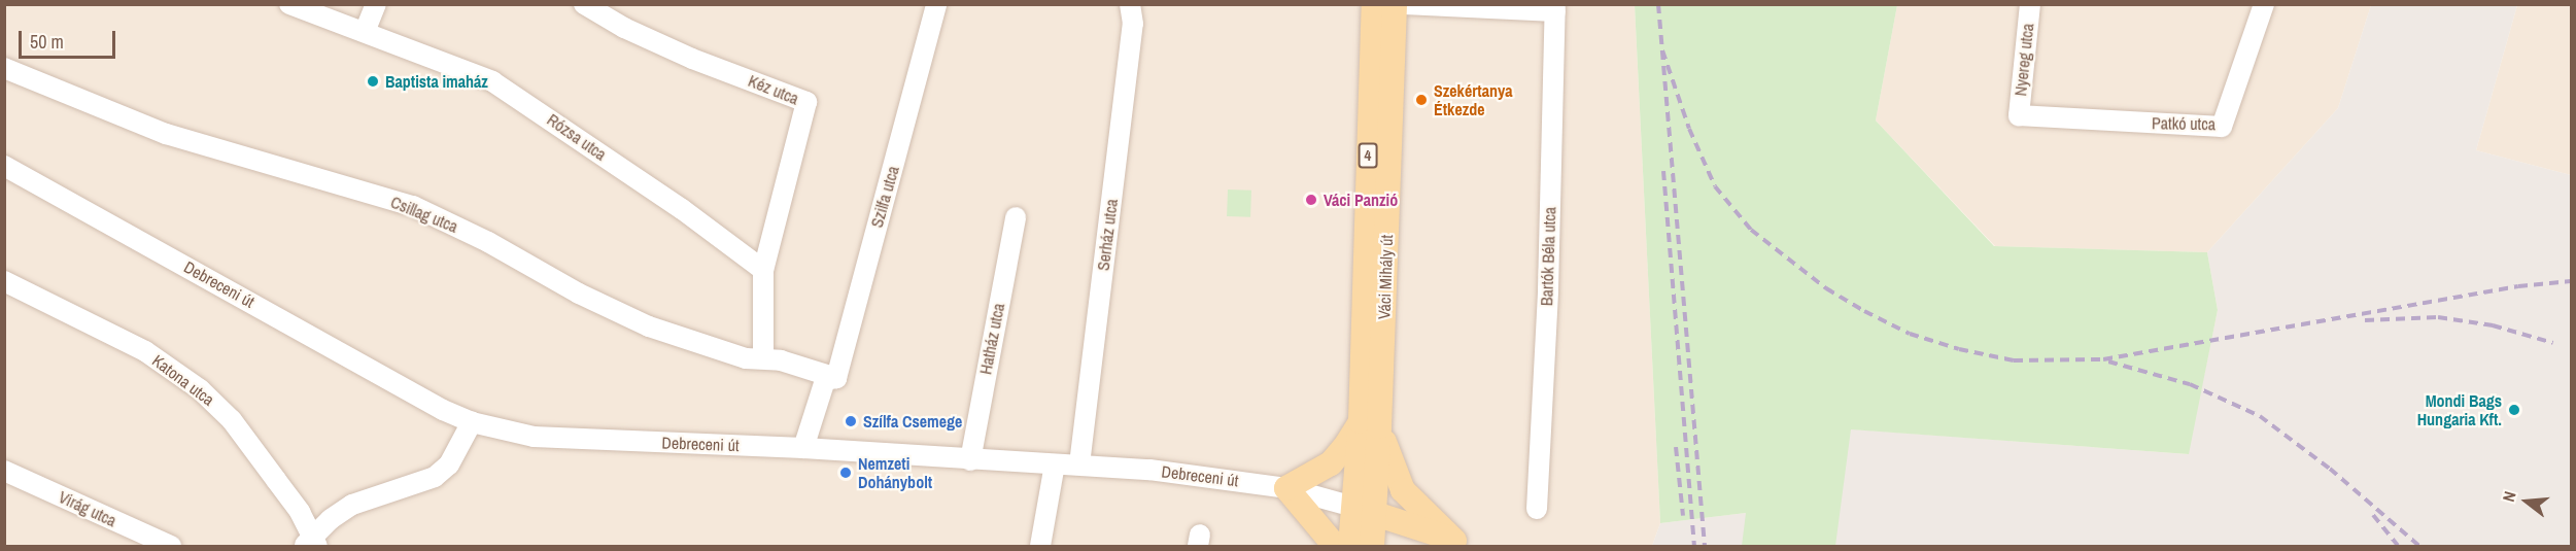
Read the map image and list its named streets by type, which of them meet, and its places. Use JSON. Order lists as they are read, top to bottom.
{
  "streets": {
    "main road": ["4", "Váci Mihály út", "Debreceni út"],
    "street": [
      "Nyereg utca",
      "Kéz utca",
      "Patkó utca",
      "Rózsa utca",
      "Szilfa utca",
      "Csillag utca",
      "Serház utca",
      "Bartók Béla utca",
      "Hatház utca",
      "Katona utca",
      "Virág utca"
    ]
  },
  "crossings": [
    ["Nyereg utca", "Patkó utca"],
    ["Kéz utca", "Rózsa utca"],
    ["4", "Váci Mihály út"],
    ["4", "Debreceni út"],
    ["Szilfa utca", "Csillag utca"],
    ["Szilfa utca", "Debreceni út"],
    ["Serház utca", "Debreceni út"],
    ["Váci Mihály út", "Debreceni út"],
    ["Debreceni út", "Hatház utca"]
  ],
  "places": [
    "Baptista imaház",
    "Szekértanya Étkezde",
    "Váci Panzió",
    "Mondi Bags Hungaria Kft.",
    "Szílfa Csemege",
    "Nemzeti Dohánybolt"
  ],
  "scale_bar": "50 m",
  "north": "left"
}
